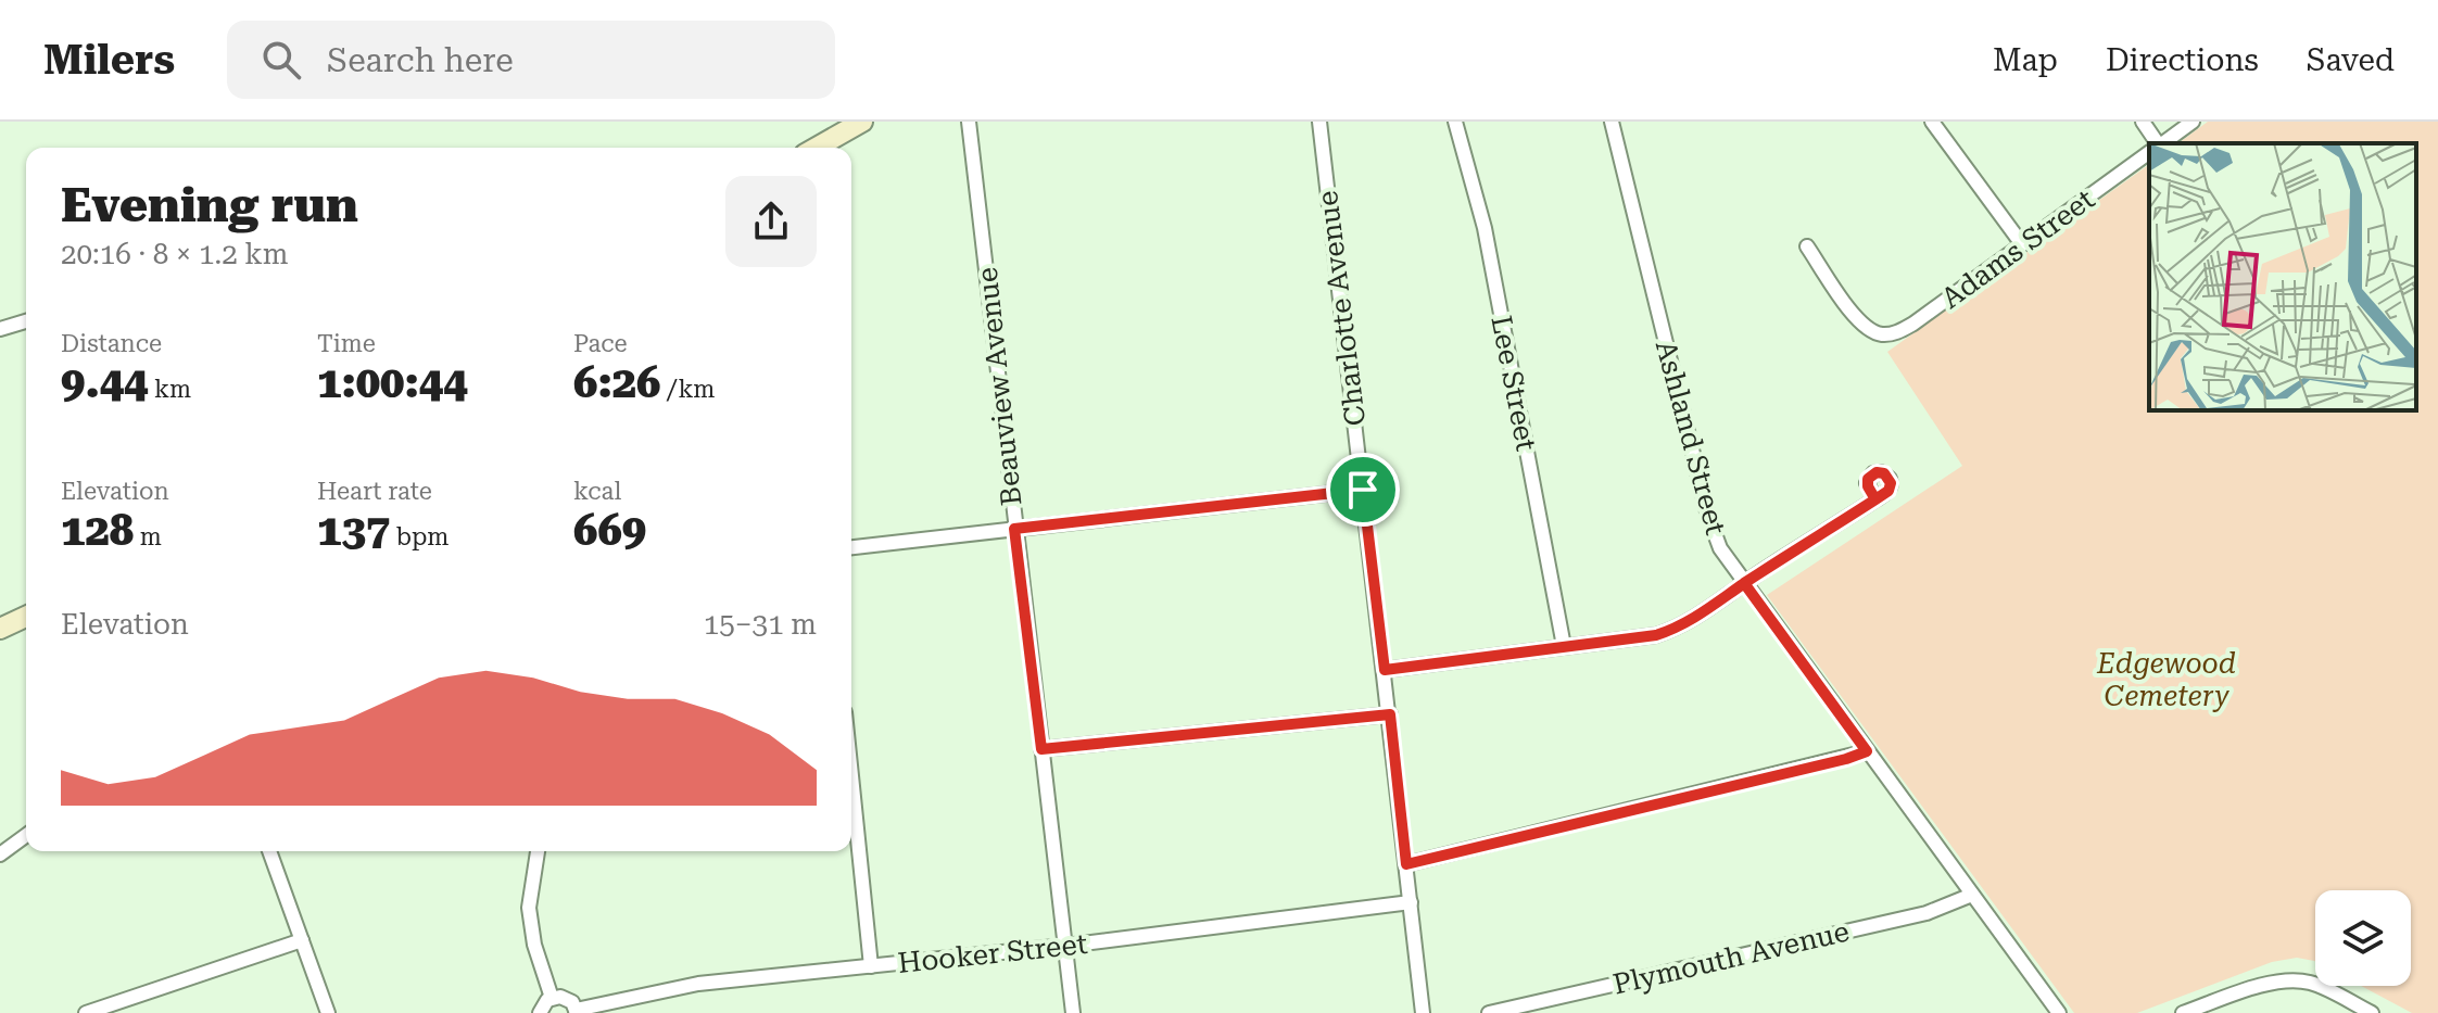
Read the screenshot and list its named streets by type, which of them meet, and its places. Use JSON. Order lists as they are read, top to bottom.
{
  "streets": {
    "street": [
      "Adams Street",
      "Charlotte Avenue",
      "Lee Street",
      "Beauview Avenue",
      "Ashland Street",
      "Hooker Street",
      "Plymouth Avenue"
    ]
  },
  "crossings": [
    ["Charlotte Avenue", "Hooker Street"],
    ["Beauview Avenue", "Hooker Street"],
    ["Ashland Street", "Plymouth Avenue"]
  ],
  "parks": ["Edgewood Cemetery"],
  "page": {
    "header": "Milers",
    "search": "Search here",
    "nav": ["Map", "Directions", "Saved"],
    "heading": ["Evening run", "20:16 · 8 × 1.2 km"],
    "stats": [
      ["Distance", "9.44 km"],
      ["Time", "1:00:44"],
      ["Pace", "6:26 /km"],
      ["Elevation", "128 m"],
      ["Heart rate", "137 bpm"],
      ["kcal", "669"]
    ],
    "chart": ["Elevation", "15–31 m"]
  }
}
